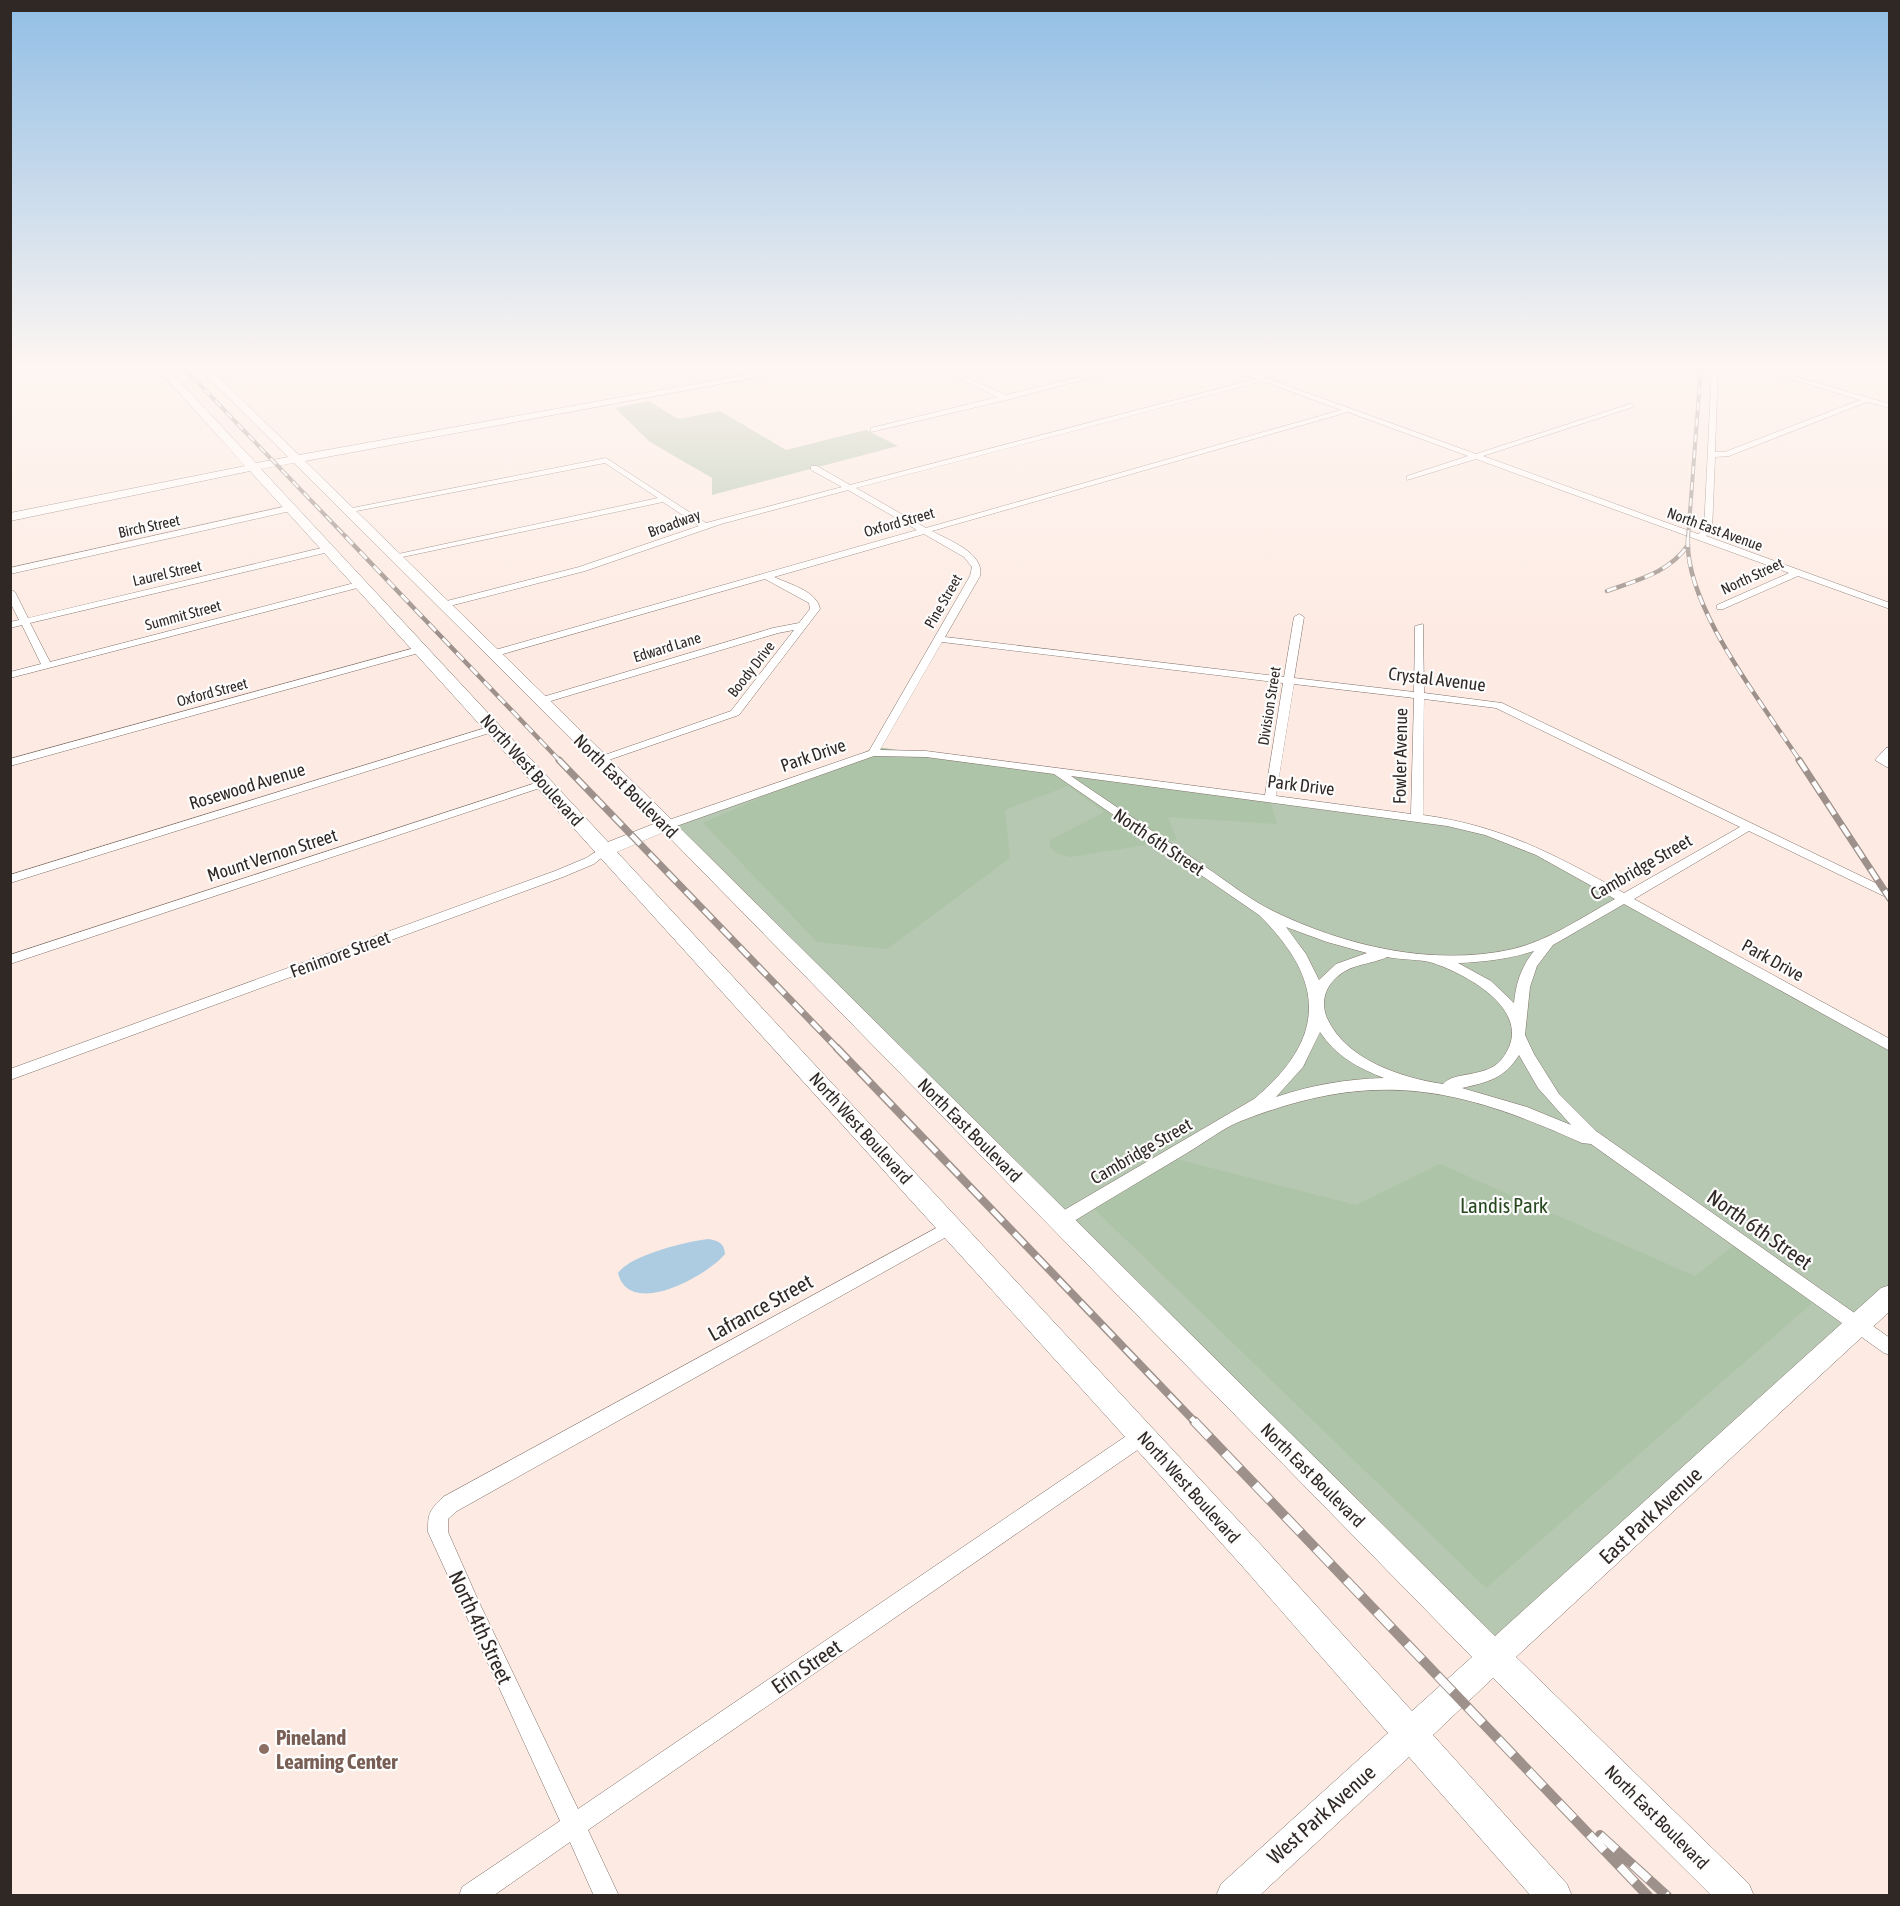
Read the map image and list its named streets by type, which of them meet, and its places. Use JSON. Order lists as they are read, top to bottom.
{
  "streets": {
    "main road": [
      "North West Boulevard",
      "North East Boulevard",
      "Fenimore Street",
      "East Park Avenue",
      "West Park Avenue"
    ],
    "street": [
      "Oxford Street",
      "Broadway",
      "Birch Street",
      "North East Avenue",
      "Laurel Street",
      "North Street",
      "Pine Street",
      "Summit Street",
      "Edward Lane",
      "Boody Drive",
      "Crystal Avenue",
      "Division Street",
      "Park Drive",
      "Fowler Avenue",
      "Rosewood Avenue",
      "North 6th Street",
      "Mount Vernon Street",
      "Cambridge Street",
      "Lafrance Street",
      "North 4th Street",
      "Erin Street"
    ]
  },
  "crossings": [
    ["Oxford Street", "Pine Street"],
    ["Oxford Street", "Boody Drive"],
    ["Oxford Street", "North West Boulevard"],
    ["Oxford Street", "North East Boulevard"],
    ["Broadway", "Pine Street"],
    ["Broadway", "North East Boulevard"],
    ["Birch Street", "North West Boulevard"],
    ["North East Avenue", "North Street"],
    ["Laurel Street", "North West Boulevard"],
    ["Pine Street", "Crystal Avenue"],
    ["Pine Street", "Park Drive"],
    ["Summit Street", "North West Boulevard"],
    ["Edward Lane", "Boody Drive"],
    ["Edward Lane", "North East Boulevard"],
    ["Boody Drive", "North East Boulevard"],
    ["Crystal Avenue", "Division Street"],
    ["Crystal Avenue", "Fowler Avenue"],
    ["Crystal Avenue", "Cambridge Street"],
    ["Division Street", "Park Drive"],
    ["Park Drive", "Fowler Avenue"],
    ["Park Drive", "North East Boulevard"],
    ["Park Drive", "North 6th Street"],
    ["Park Drive", "Cambridge Street"],
    ["Park Drive", "Fenimore Street"],
    ["North West Boulevard", "Rosewood Avenue"],
    ["North West Boulevard", "Mount Vernon Street"],
    ["North West Boulevard", "Fenimore Street"],
    ["North West Boulevard", "Lafrance Street"],
    ["North West Boulevard", "East Park Avenue"],
    ["North West Boulevard", "Erin Street"],
    ["North West Boulevard", "West Park Avenue"],
    ["North East Boulevard", "Cambridge Street"],
    ["North East Boulevard", "Fenimore Street"],
    ["North East Boulevard", "East Park Avenue"],
    ["North 6th Street", "Cambridge Street"],
    ["North 6th Street", "East Park Avenue"],
    ["Lafrance Street", "North 4th Street"],
    ["East Park Avenue", "West Park Avenue"],
    ["North 4th Street", "Erin Street"]
  ],
  "parks": ["Landis Park"],
  "places": ["Pineland Learning Center"]
}
